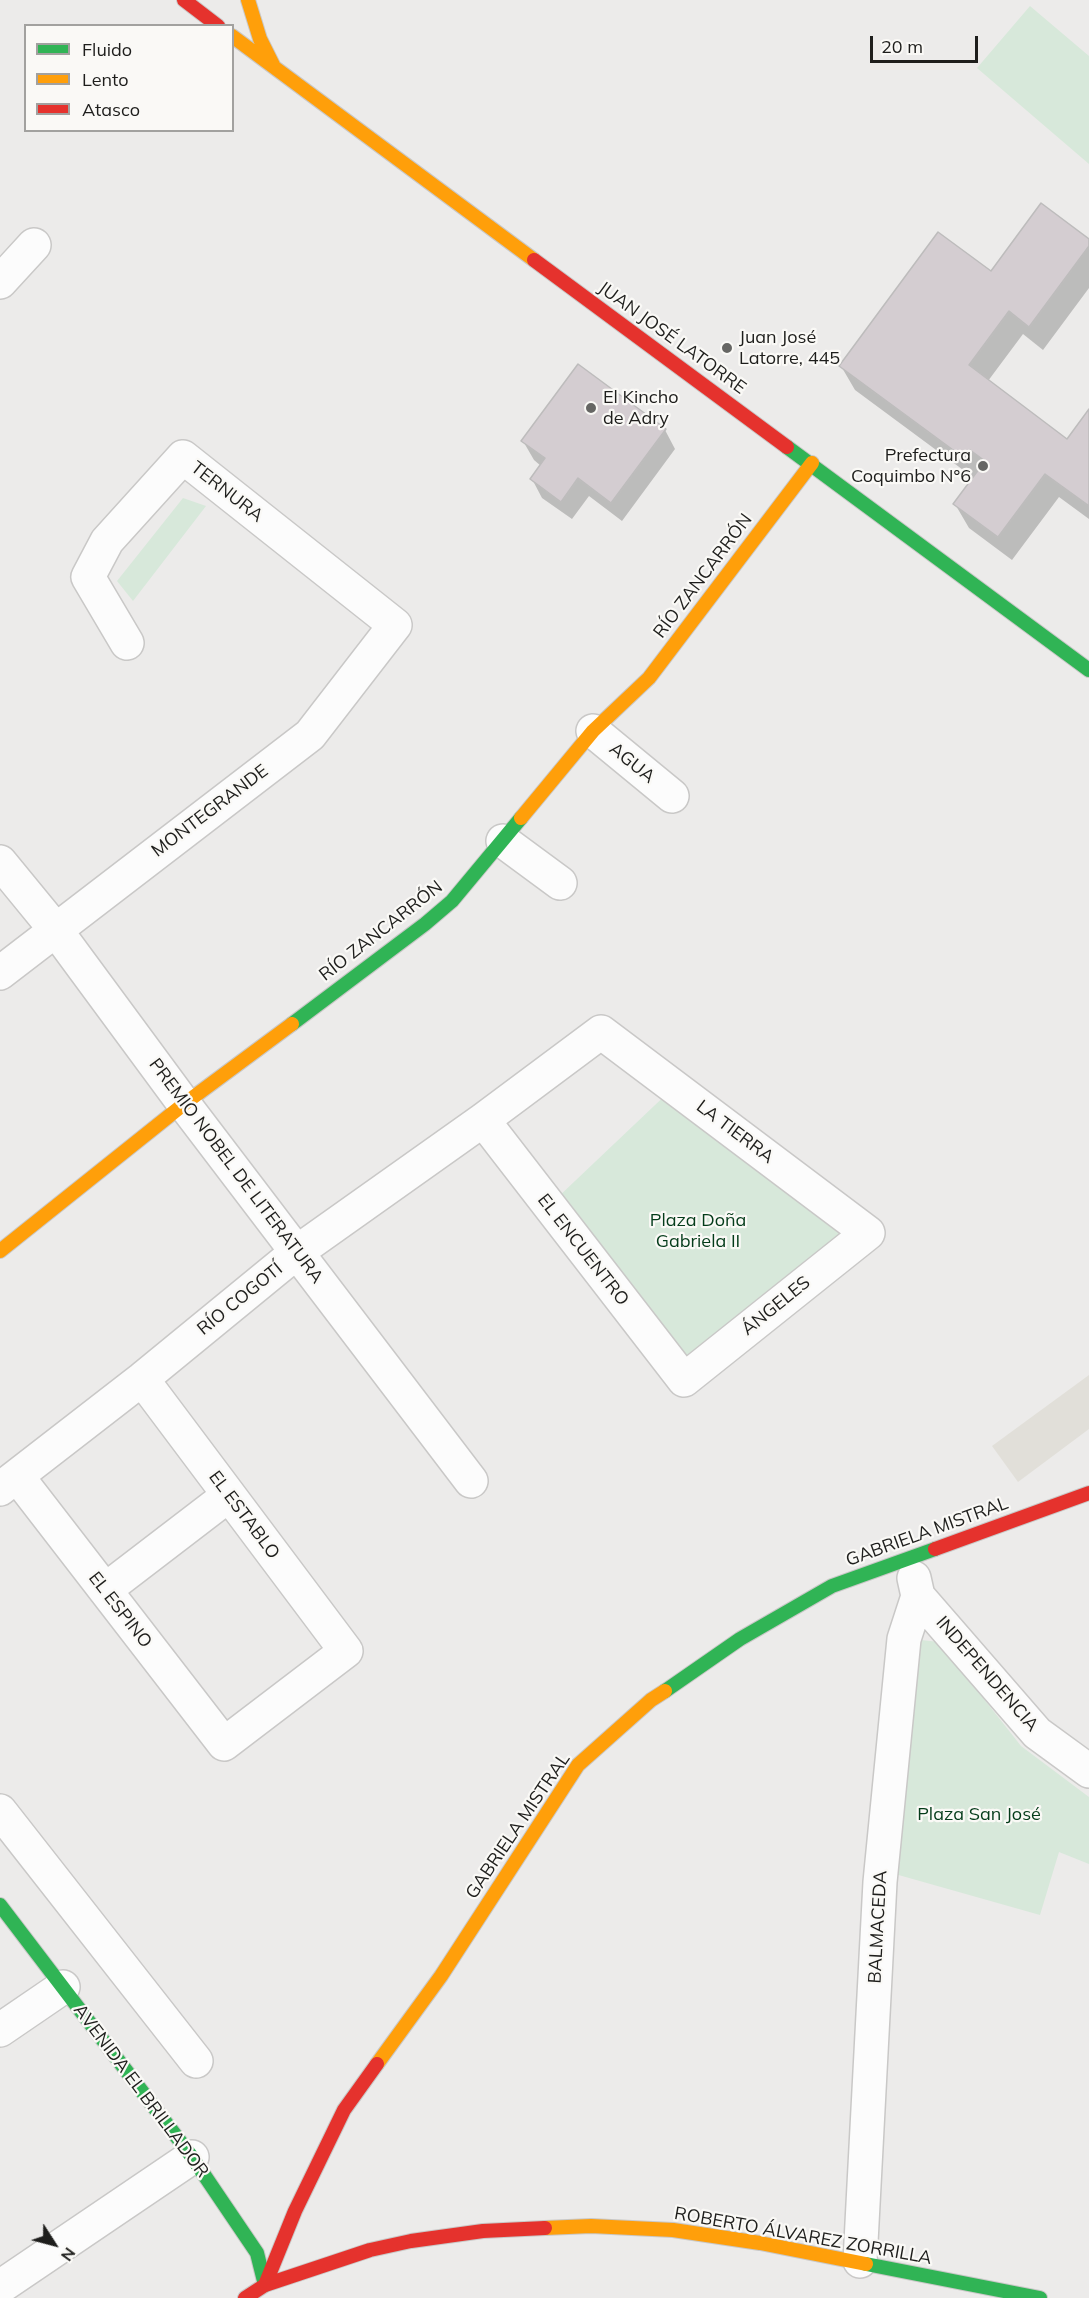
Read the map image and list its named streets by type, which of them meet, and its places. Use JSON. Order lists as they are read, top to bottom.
{
  "streets": {
    "street": [
      "JUAN JOSÉ LATORRE",
      "TERNURA",
      "RÍO ZANCARRÓN",
      "AGUA",
      "MONTEGRANDE",
      "LA TIERRA",
      "PREMIO NOBEL DE LITERATURA",
      "EL ENCUENTRO",
      "RÍO COGOTÍ",
      "ÁNGELES",
      "EL ESTABLO",
      "GABRIELA MISTRAL",
      "EL ESPINO",
      "INDEPENDENCIA",
      "BALMACEDA",
      "AVENIDA EL BRILLADOR",
      "ROBERTO ÁLVAREZ ZORRILLA"
    ]
  },
  "crossings": [
    ["JUAN JOSÉ LATORRE", "RÍO ZANCARRÓN"],
    ["TERNURA", "MONTEGRANDE"],
    ["RÍO ZANCARRÓN", "AGUA"],
    ["RÍO ZANCARRÓN", "PREMIO NOBEL DE LITERATURA"],
    ["MONTEGRANDE", "PREMIO NOBEL DE LITERATURA"],
    ["LA TIERRA", "RÍO COGOTÍ"],
    ["LA TIERRA", "ÁNGELES"],
    ["PREMIO NOBEL DE LITERATURA", "RÍO COGOTÍ"],
    ["EL ENCUENTRO", "RÍO COGOTÍ"],
    ["EL ENCUENTRO", "ÁNGELES"],
    ["RÍO COGOTÍ", "EL ESTABLO"],
    ["RÍO COGOTÍ", "EL ESPINO"],
    ["EL ESTABLO", "EL ESPINO"],
    ["GABRIELA MISTRAL", "INDEPENDENCIA"],
    ["GABRIELA MISTRAL", "AVENIDA EL BRILLADOR"],
    ["GABRIELA MISTRAL", "ROBERTO ÁLVAREZ ZORRILLA"],
    ["INDEPENDENCIA", "BALMACEDA"],
    ["BALMACEDA", "ROBERTO ÁLVAREZ ZORRILLA"],
    ["AVENIDA EL BRILLADOR", "ROBERTO ÁLVAREZ ZORRILLA"]
  ],
  "parks": ["Plaza Doña Gabriela II", "Plaza San José"],
  "places": ["Juan José Latorre, 445", "El Kincho de Adry", "Prefectura Coquimbo N°6"],
  "legend": ["Fluido", "Lento", "Atasco"],
  "scale_bar": "20 m",
  "north": "bottom right"
}
